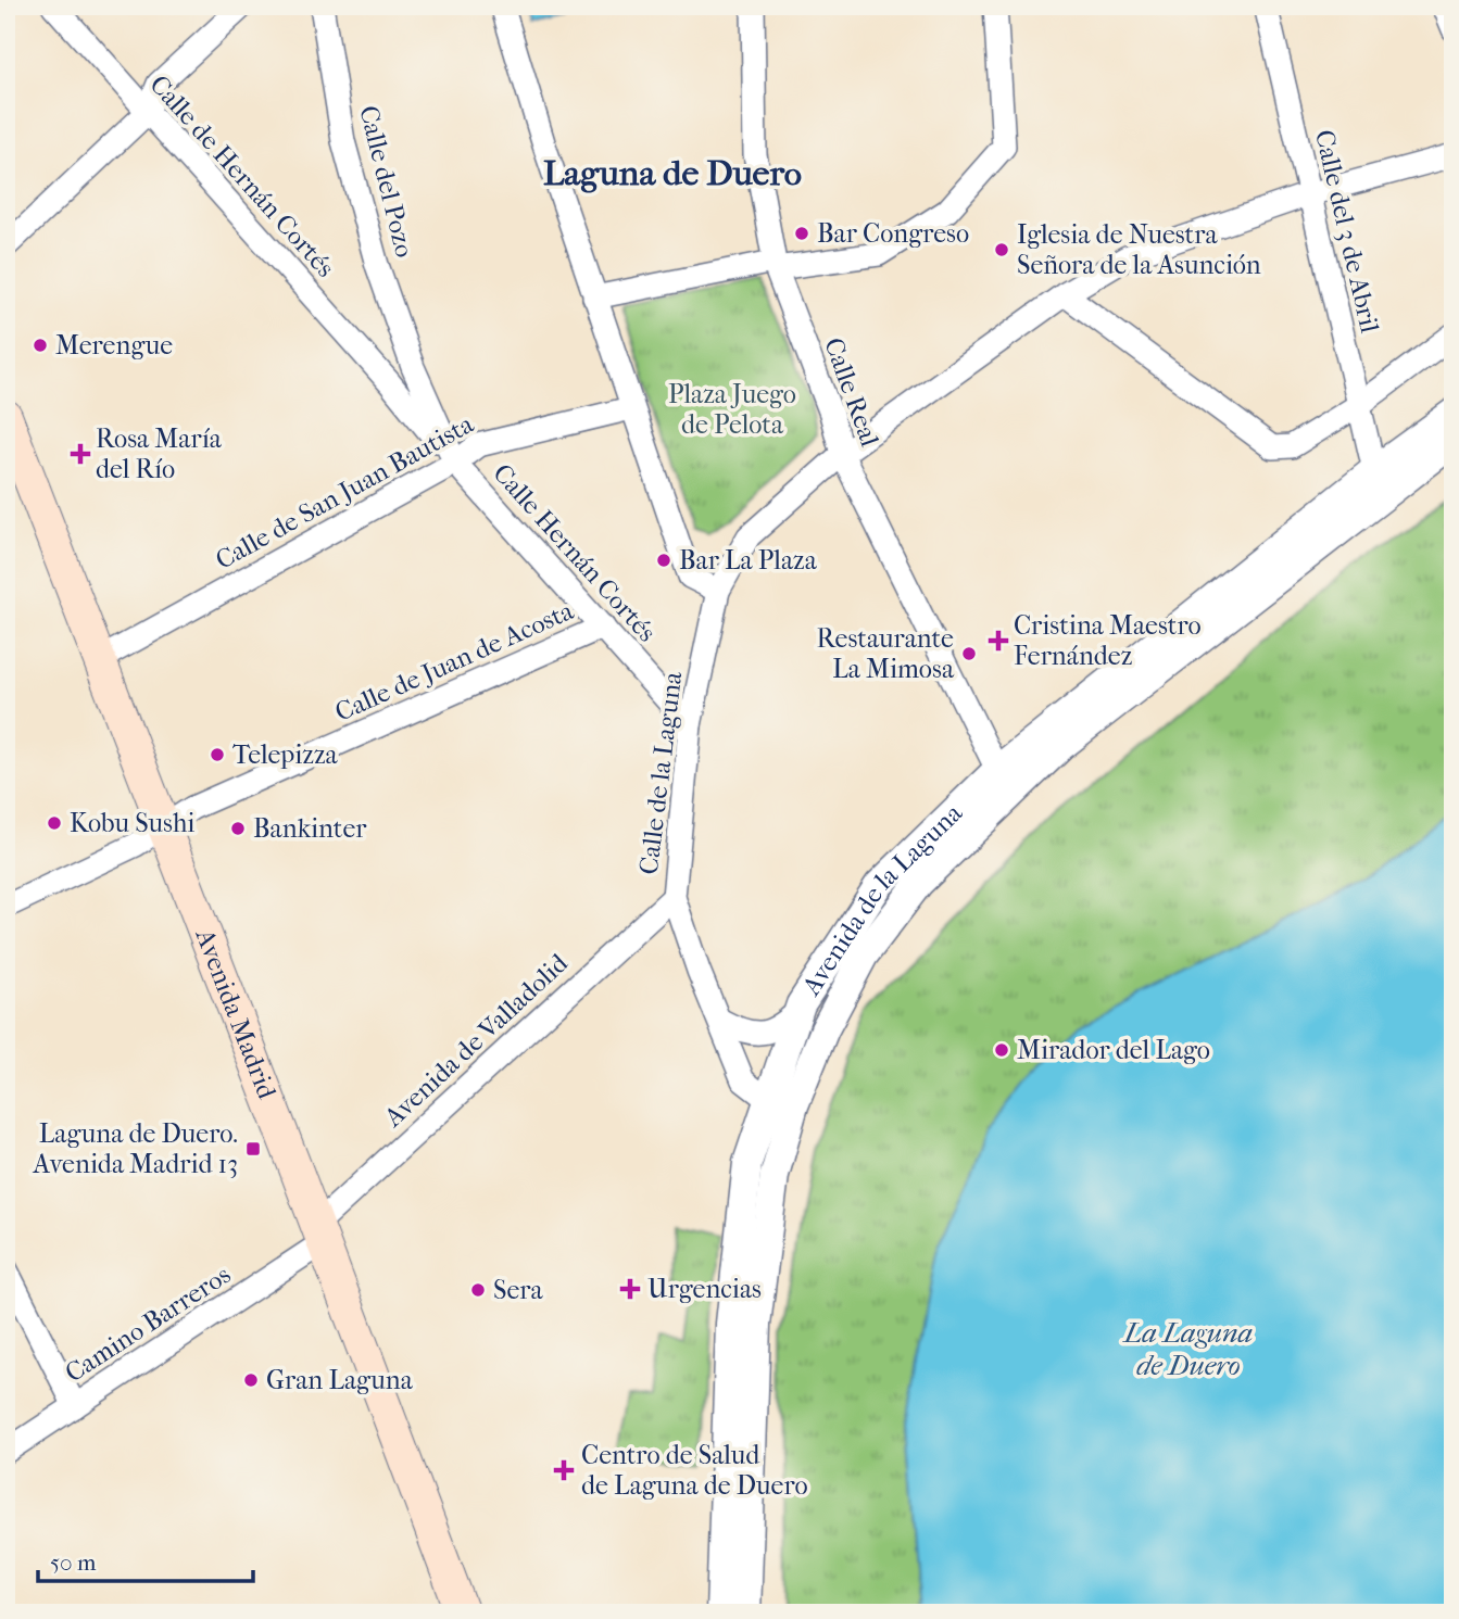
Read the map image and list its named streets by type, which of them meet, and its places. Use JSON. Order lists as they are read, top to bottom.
{
  "streets": {
    "main road": ["Avenida Madrid"],
    "street": [
      "Calle de Hernán Cortés",
      "Calle del Pozo",
      "Calle del 3 de Abril",
      "Calle Real",
      "Calle de San Juan Bautista",
      "Calle Hernán Cortés",
      "Calle de Juan de Acosta",
      "Calle de la Laguna",
      "Avenida de la Laguna",
      "Avenida de Valladolid",
      "Camino Barreros"
    ]
  },
  "crossings": [
    ["Calle de Hernán Cortés", "Calle de San Juan Bautista"],
    ["Calle de Hernán Cortés", "Calle Hernán Cortés"],
    ["Calle del Pozo", "Calle Hernán Cortés"],
    ["Calle del 3 de Abril", "Calle de la Laguna"],
    ["Calle del 3 de Abril", "Avenida de la Laguna"],
    ["Calle Real", "Calle de la Laguna"],
    ["Calle Real", "Avenida de la Laguna"],
    ["Calle de San Juan Bautista", "Calle Hernán Cortés"],
    ["Calle de San Juan Bautista", "Avenida Madrid"],
    ["Calle Hernán Cortés", "Calle de Juan de Acosta"],
    ["Calle Hernán Cortés", "Calle de la Laguna"],
    ["Calle de Juan de Acosta", "Avenida Madrid"],
    ["Calle de la Laguna", "Avenida de la Laguna"],
    ["Calle de la Laguna", "Avenida de Valladolid"],
    ["Avenida Madrid", "Avenida de Valladolid"],
    ["Avenida Madrid", "Camino Barreros"],
    ["Avenida de Valladolid", "Camino Barreros"]
  ],
  "districts": ["Laguna de Duero"],
  "water": ["La Laguna de Duero"],
  "parks": ["Plaza Juego de Pelota"],
  "places": {
    "other": [
      "Bar Congreso",
      "Iglesia de Nuestra Señora de la Asunción",
      "Merengue",
      "Bar La Plaza",
      "Restaurante La Mimosa",
      "Telepizza",
      "Kobu Sushi",
      "Bankinter",
      "Mirador del Lago",
      "Sera",
      "Gran Laguna"
    ],
    "health": [
      "Rosa María del Río",
      "Cristina Maestro Fernández",
      "Urgencias",
      "Centro de Salud de Laguna de Duero"
    ],
    "transit": ["Laguna de Duero. Avenida Madrid 13"]
  },
  "scale_bar": "50 m"
}
